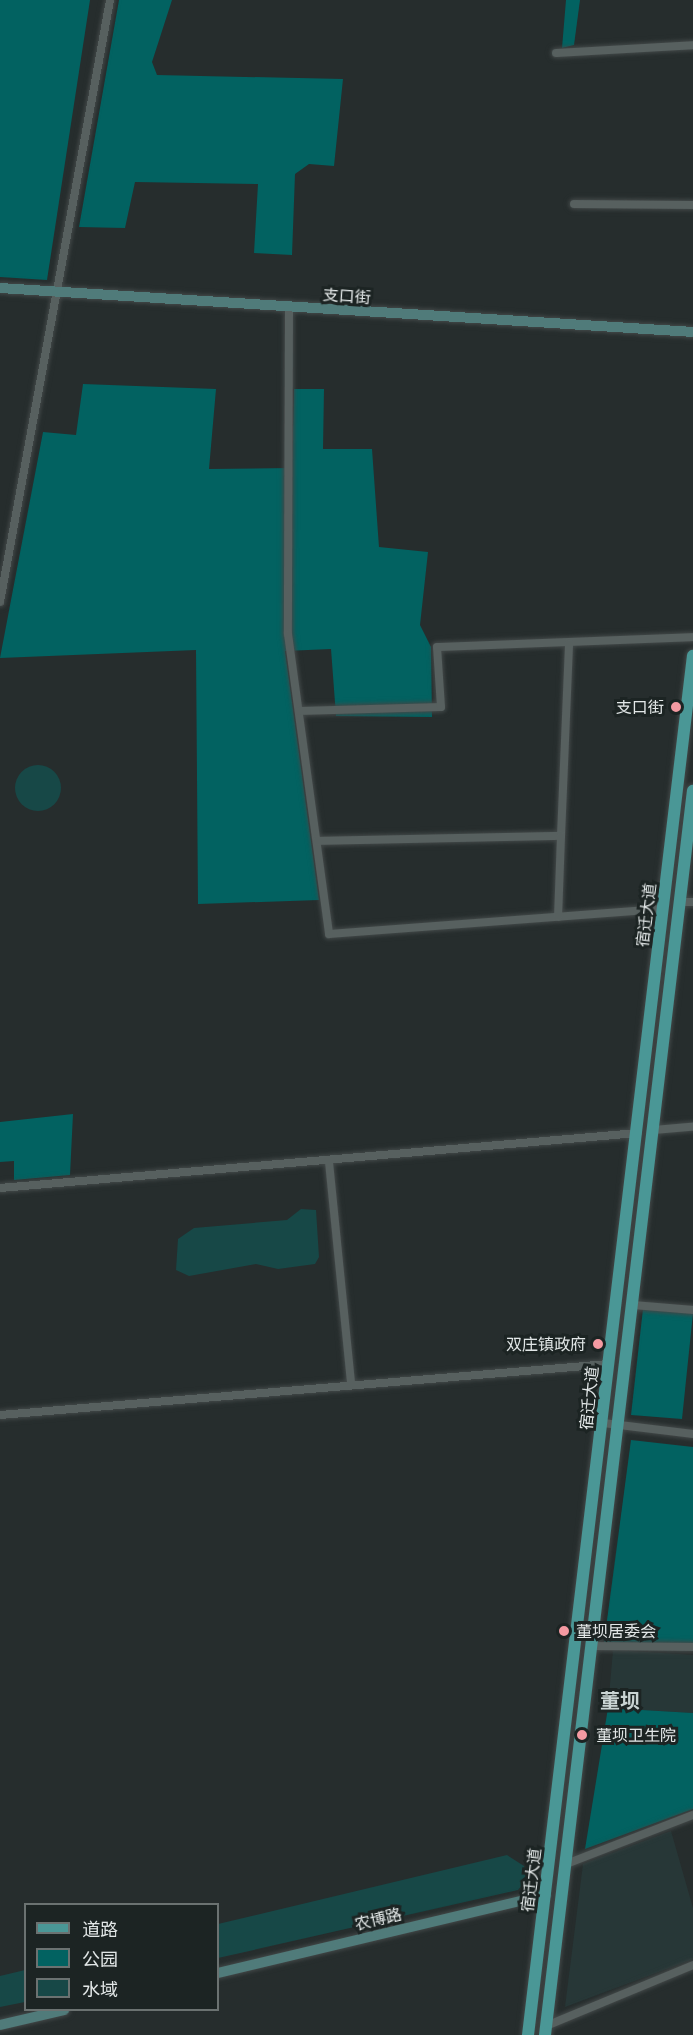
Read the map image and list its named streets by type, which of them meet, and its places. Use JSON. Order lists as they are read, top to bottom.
{
  "streets": {
    "main road": ["宿迁大道"],
    "street": ["支口街", "农博路"]
  },
  "crossings": [
    ["宿迁大道", "农博路"]
  ],
  "districts": ["董坝"],
  "places": [
    "支口街",
    "双庄镇政府",
    "董坝居委会",
    "董坝卫生院"
  ],
  "legend": ["道路", "公园", "水域"]
}
